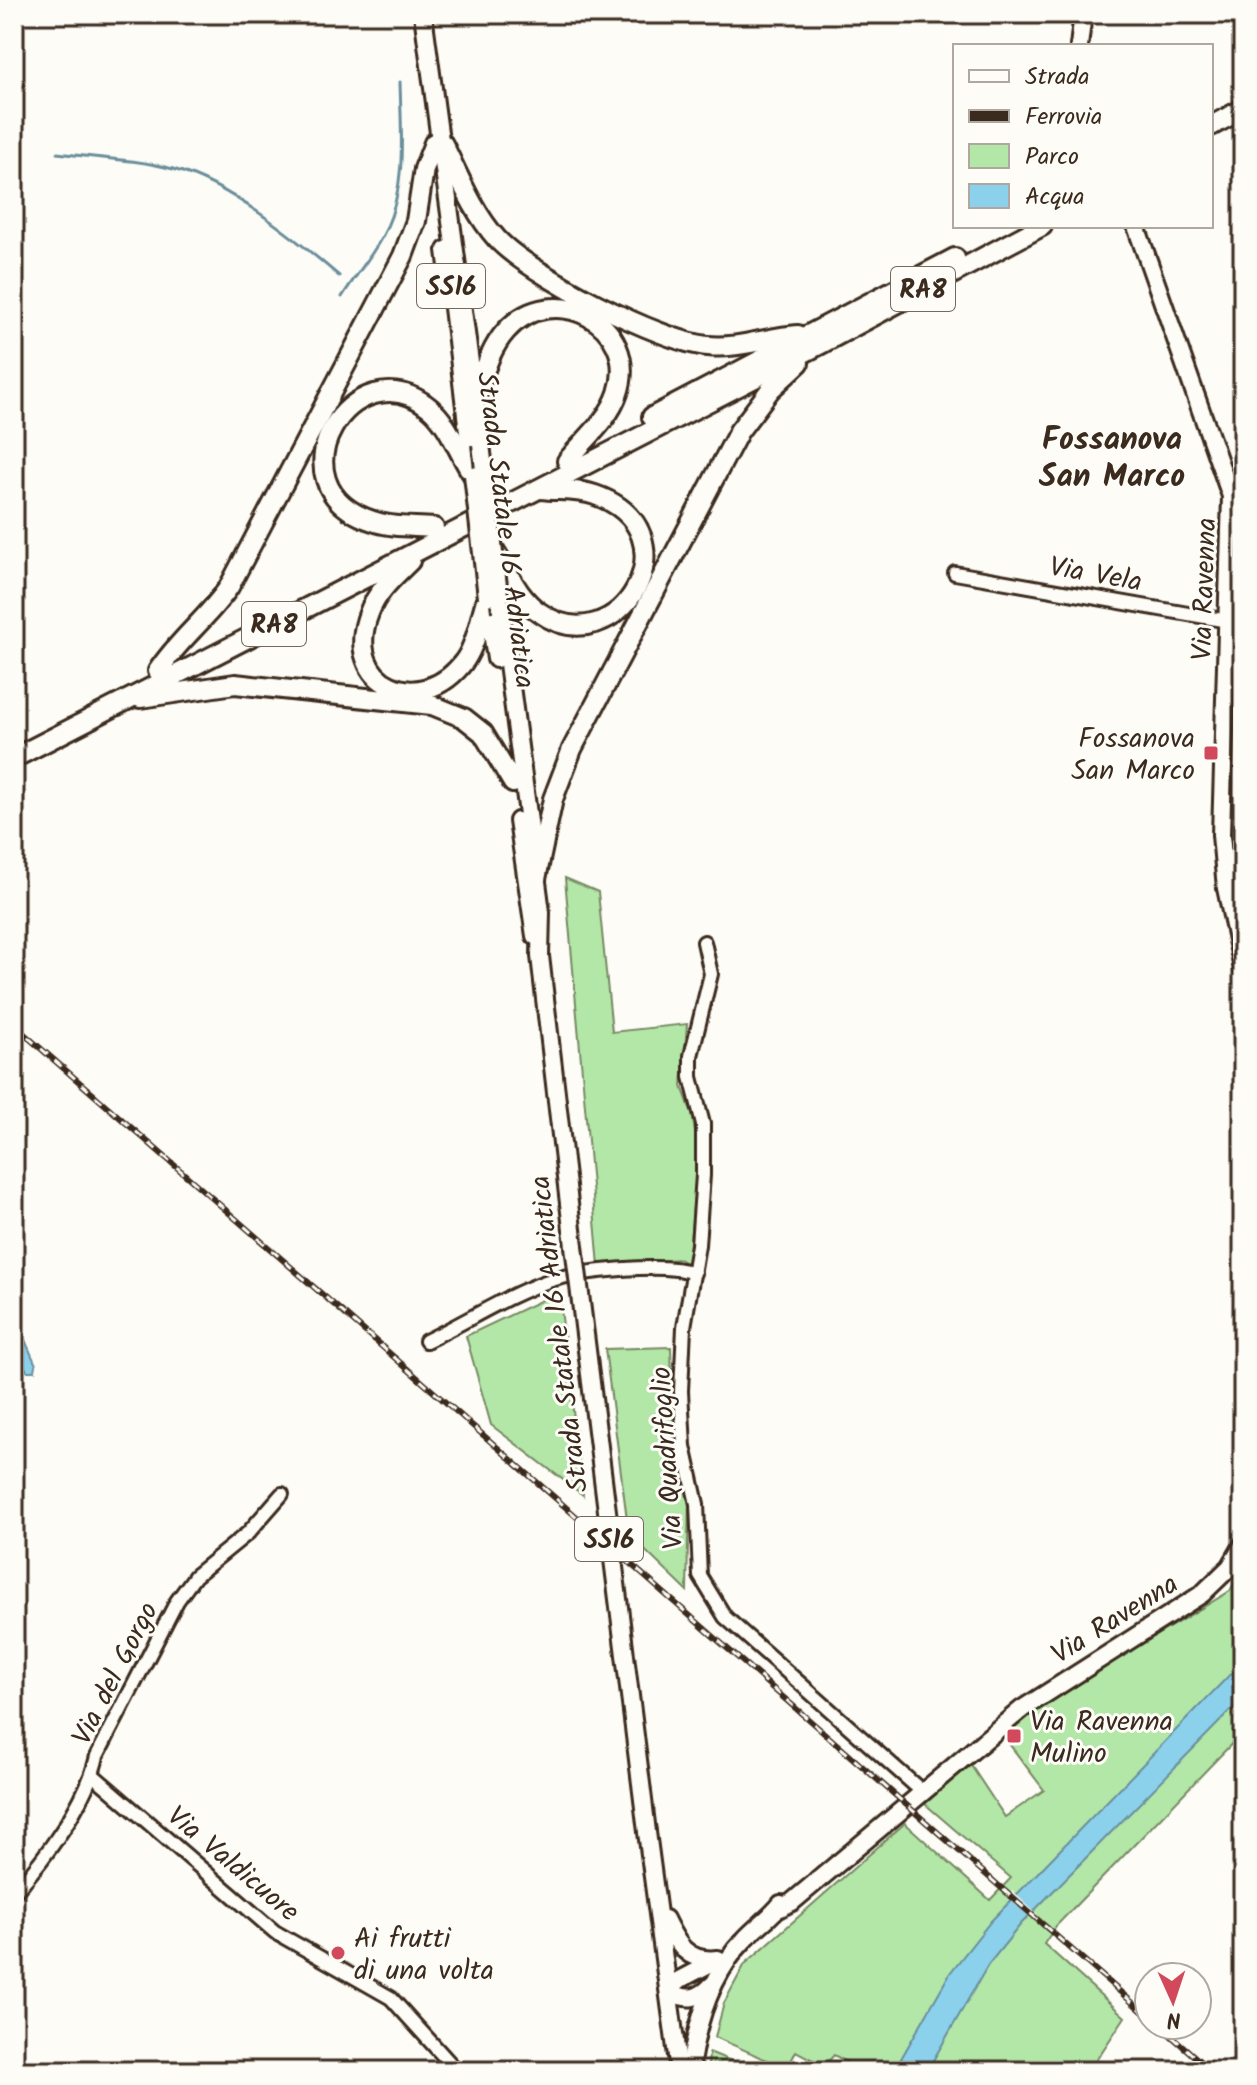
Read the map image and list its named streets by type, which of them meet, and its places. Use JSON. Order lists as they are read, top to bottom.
{
  "streets": {
    "highway": ["RA8"],
    "main road": ["SS16", "Strada Statale 16 Adriatica", "Via Ravenna"],
    "street": [
      "Via Vela",
      "Via Quadrifoglio",
      "Via del Gorgo",
      "Via Valdicuore"
    ]
  },
  "crossings": [
    ["SS16", "Strada Statale 16 Adriatica"],
    ["SS16", "Via Ravenna"],
    ["Strada Statale 16 Adriatica", "Via Ravenna"],
    ["Via Vela", "Via Ravenna"],
    ["Via Ravenna", "Via Quadrifoglio"],
    ["Via del Gorgo", "Via Valdicuore"]
  ],
  "districts": ["Fossanova San Marco"],
  "places": {
    "transit": ["Fossanova San Marco", "Via Ravenna Mulino"],
    "other": ["Ai frutti di una volta"]
  },
  "legend": [
    "Strada",
    "Ferrovia",
    "Parco",
    "Acqua"
  ],
  "north": "bottom"
}
